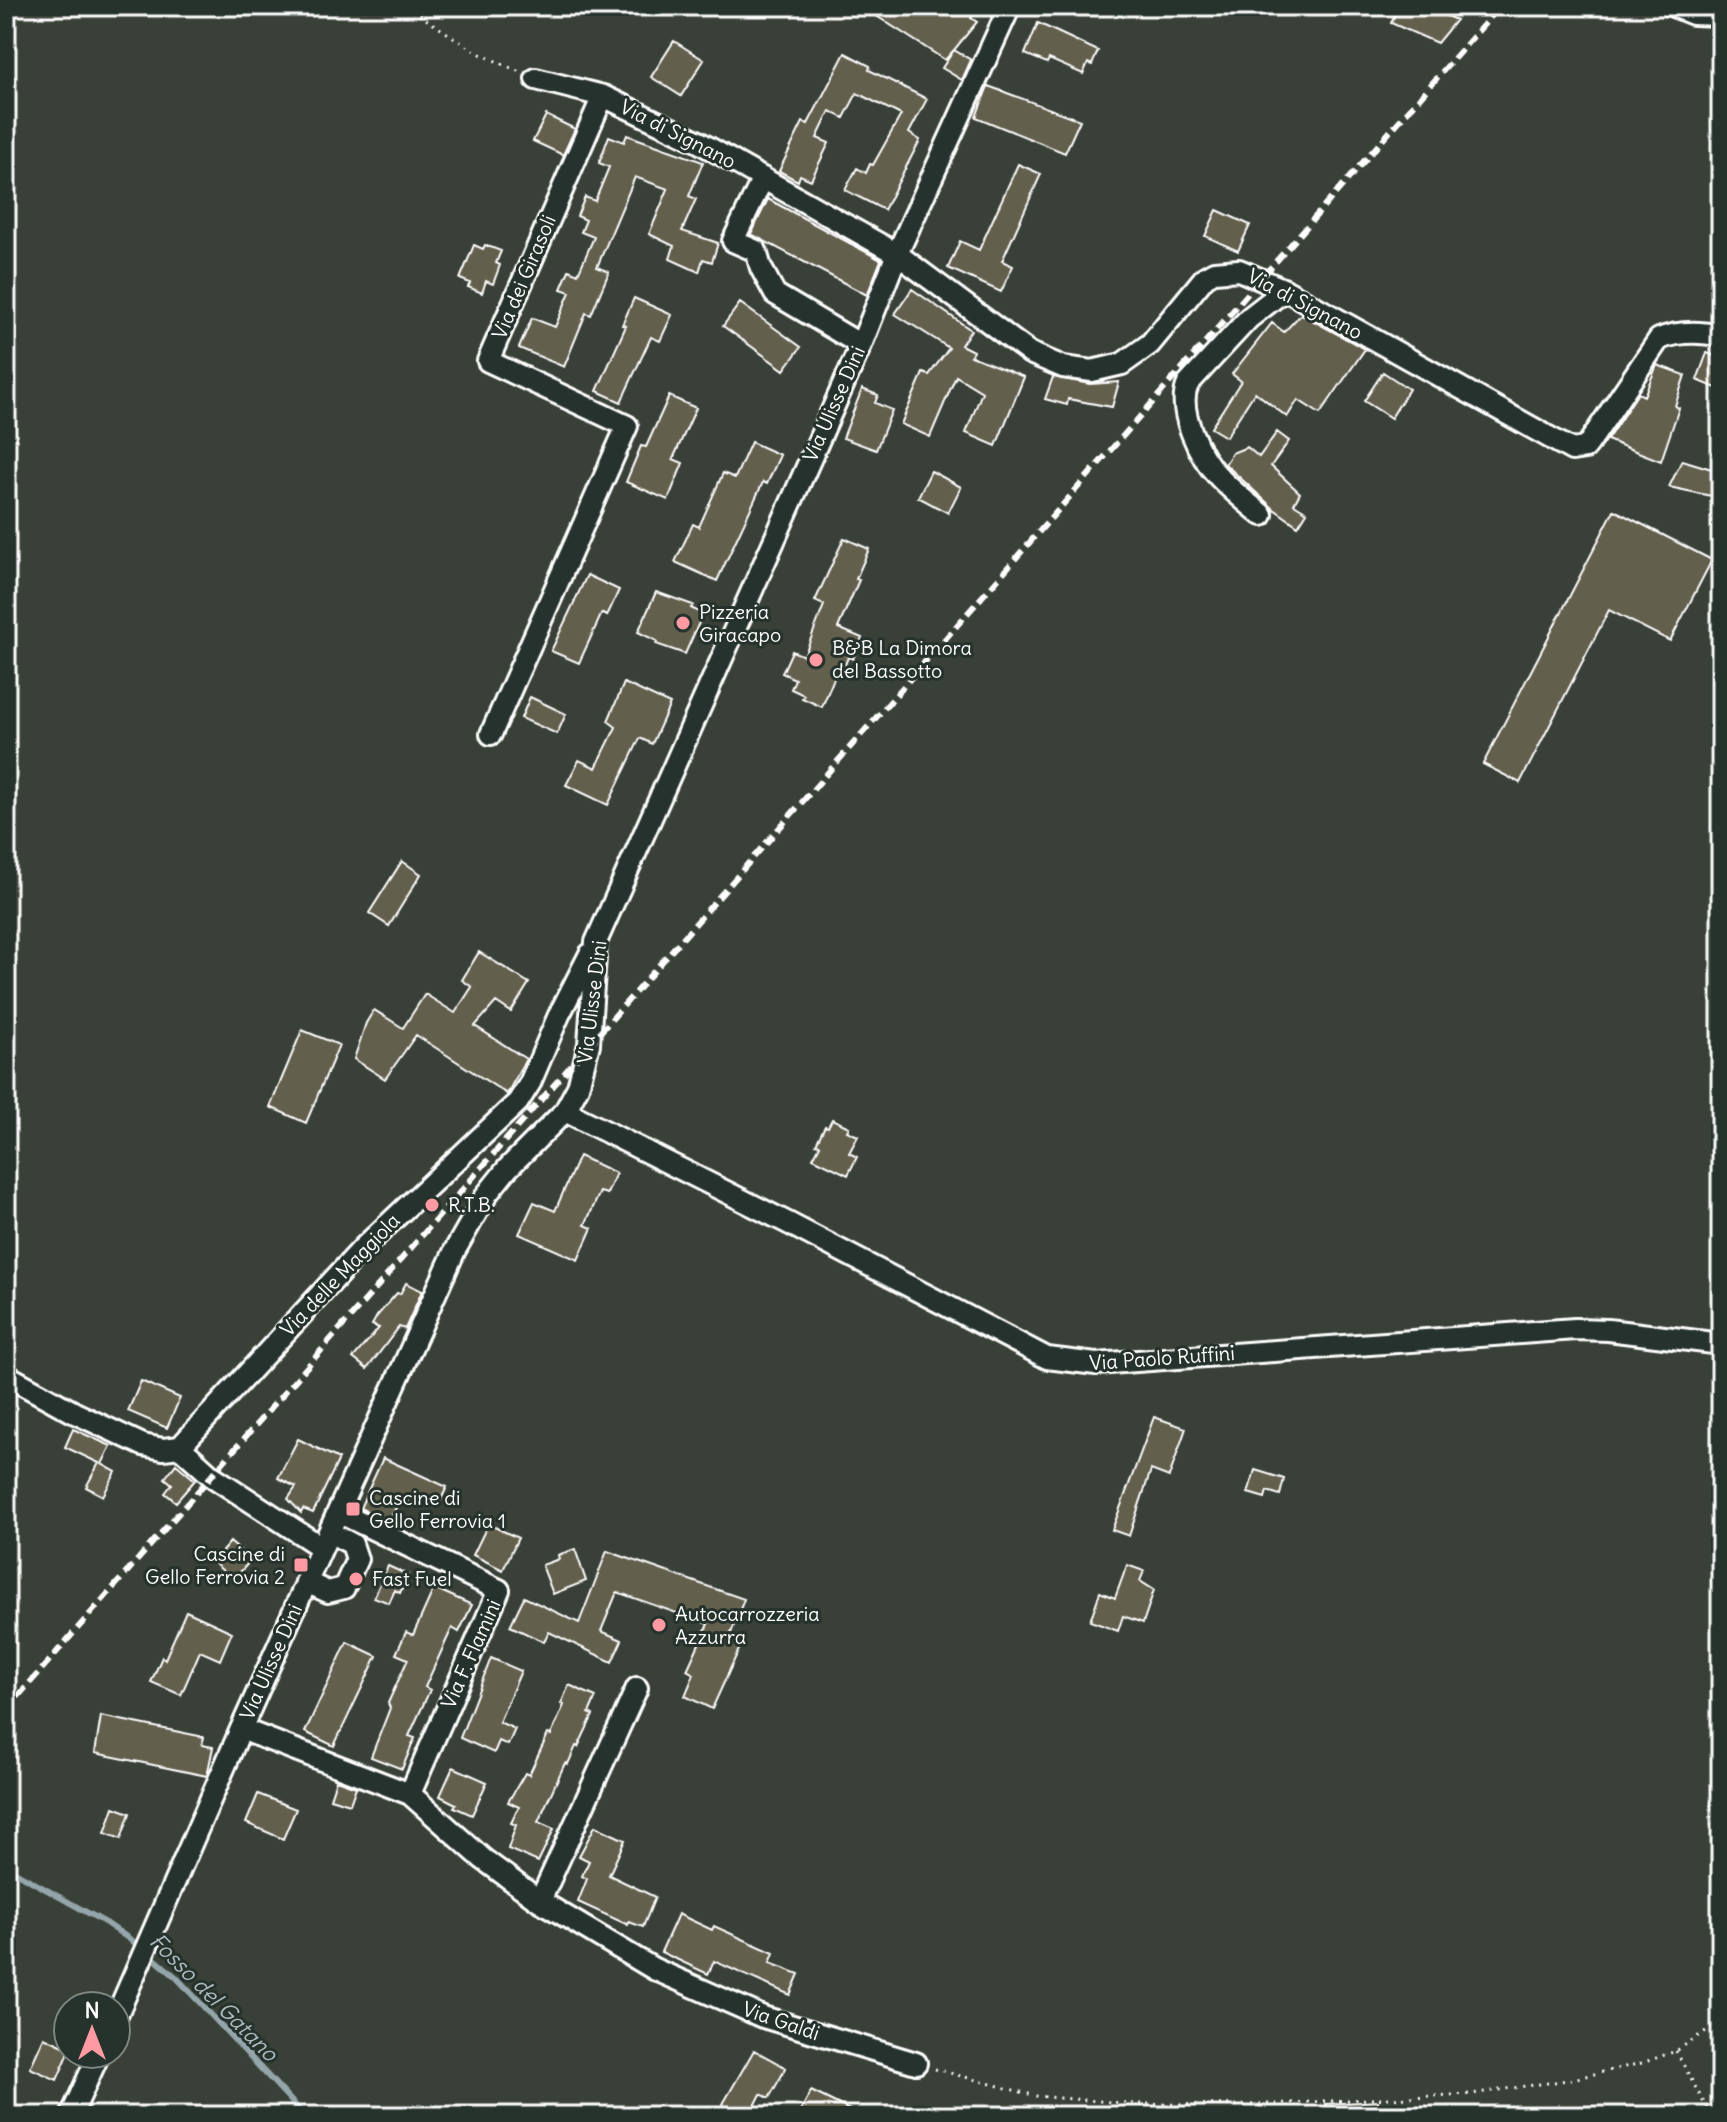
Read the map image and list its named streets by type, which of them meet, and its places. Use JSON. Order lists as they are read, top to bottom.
{
  "streets": {
    "street": [
      "Via di Signano",
      "Via dei Girasoli",
      "Via Ulisse Dini",
      "Via delle Maggiola",
      "Via Paolo Ruffini",
      "Via F. Flamini",
      "Via Galdi"
    ]
  },
  "crossings": [
    ["Via di Signano", "Via dei Girasoli"],
    ["Via di Signano", "Via Ulisse Dini"],
    ["Via Ulisse Dini", "Via delle Maggiola"],
    ["Via Ulisse Dini", "Via Paolo Ruffini"],
    ["Via Ulisse Dini", "Via F. Flamini"],
    ["Via Ulisse Dini", "Via Galdi"],
    ["Via F. Flamini", "Via Galdi"]
  ],
  "water": ["Fosso del Gatano"],
  "places": {
    "other": [
      "Pizzeria Giracapo",
      "B&B La Dimora del Bassotto",
      "R.T.B.",
      "Fast Fuel",
      "Autocarrozzeria Azzurra"
    ],
    "transit": ["Cascine di Gello Ferrovia 1", "Cascine di Gello Ferrovia 2"]
  },
  "north": "top"
}
